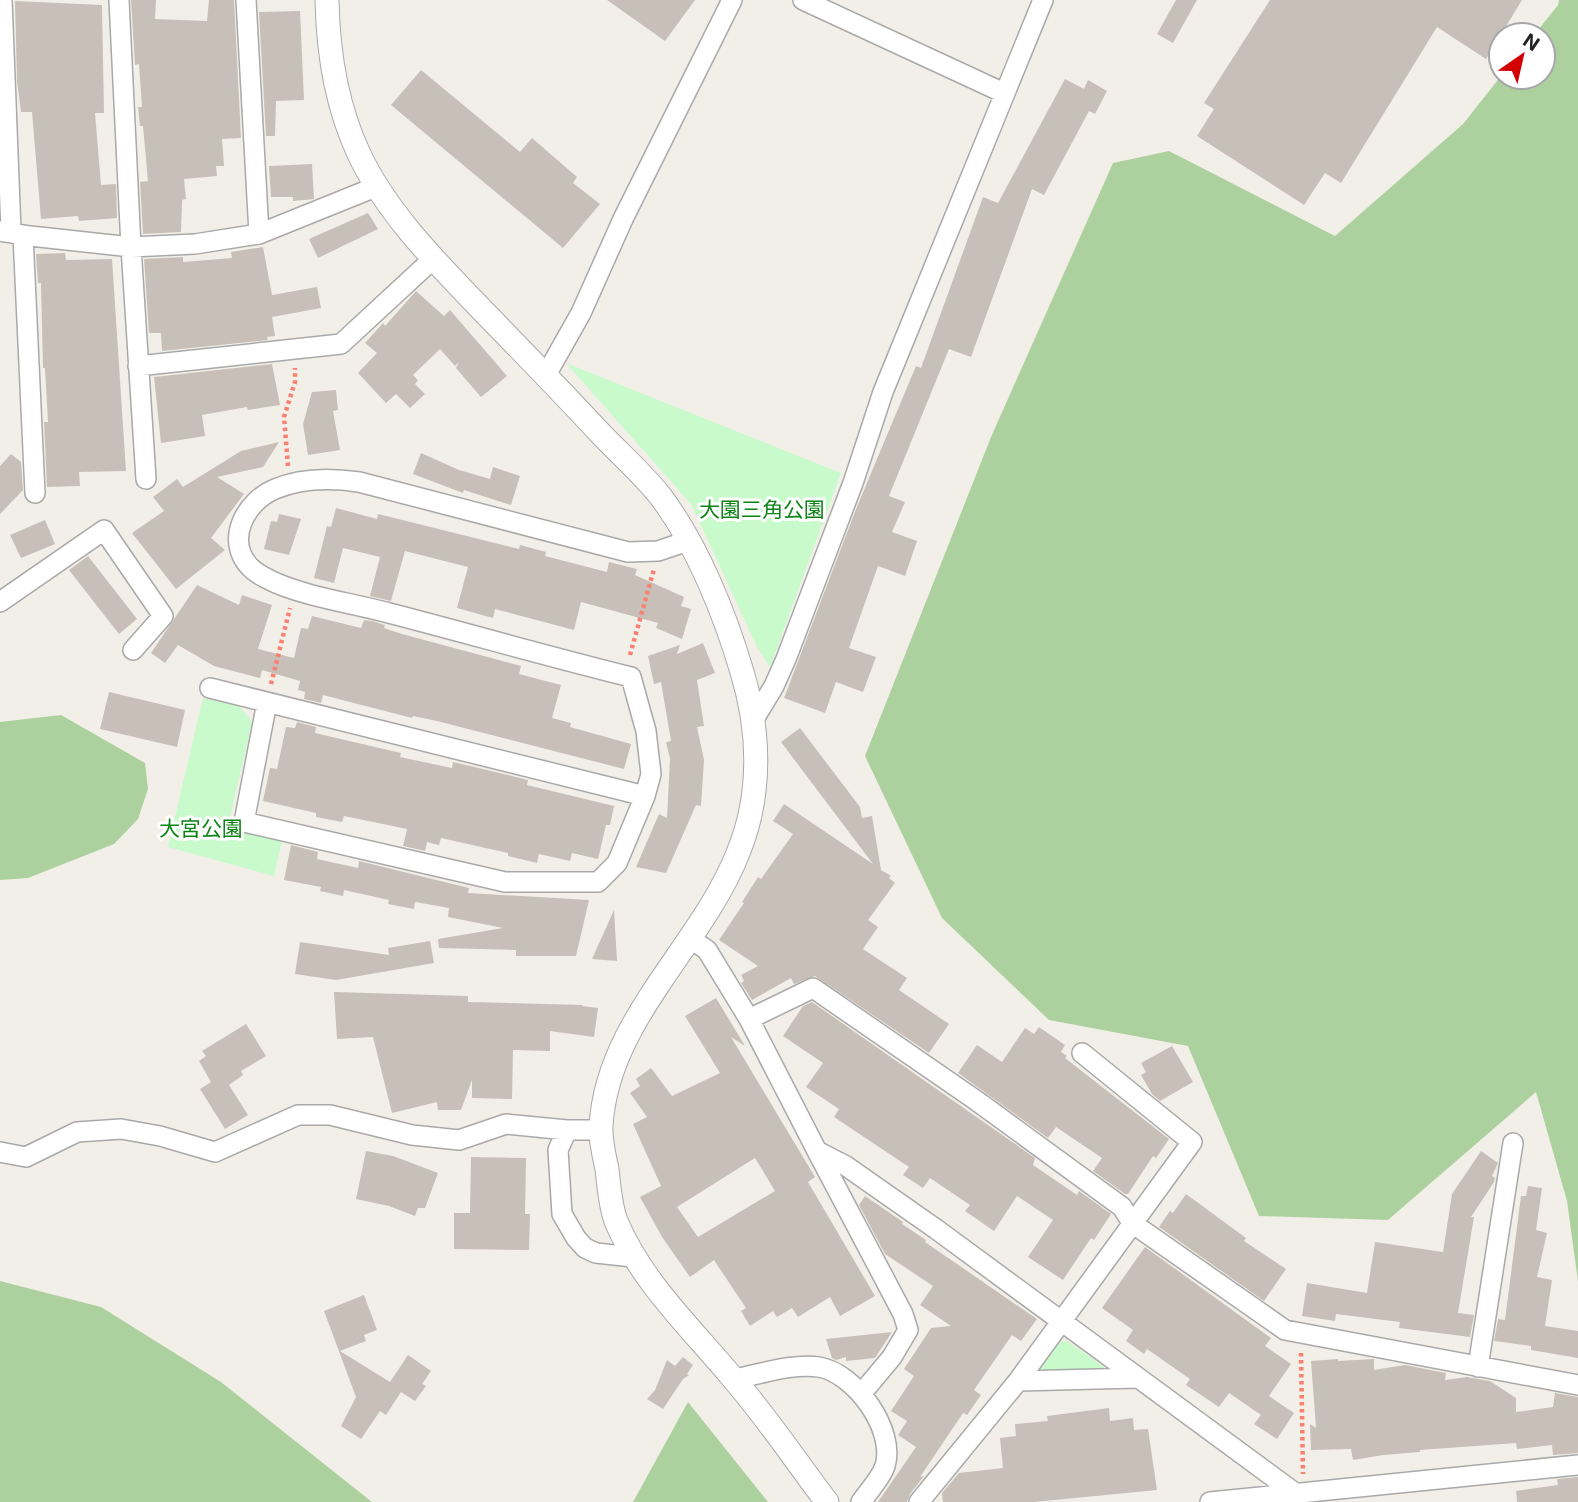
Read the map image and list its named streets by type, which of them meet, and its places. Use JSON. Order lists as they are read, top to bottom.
{
  "parks": ["大園三角公園", "大宮公園"],
  "north": "top right"
}
